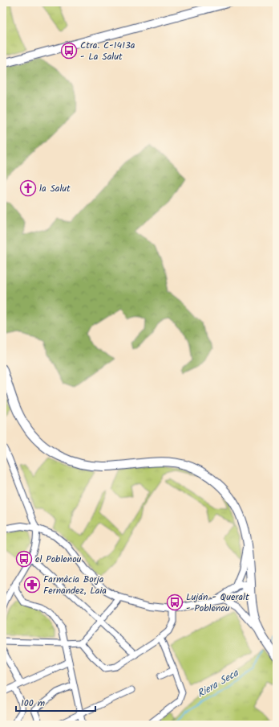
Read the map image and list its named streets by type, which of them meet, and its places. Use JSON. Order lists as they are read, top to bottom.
{
  "water": ["Riera Seca"],
  "places": {
    "bus stop": ["Ctra. C-1413a - La Salut", "el Poblenou", "Luján - Queralt - Poblenou"],
    "church": ["la Salut"],
    "pharmacy": ["Farmàcia Borja Fernandez, Laia"]
  },
  "scale_bar": "100 m"
}
